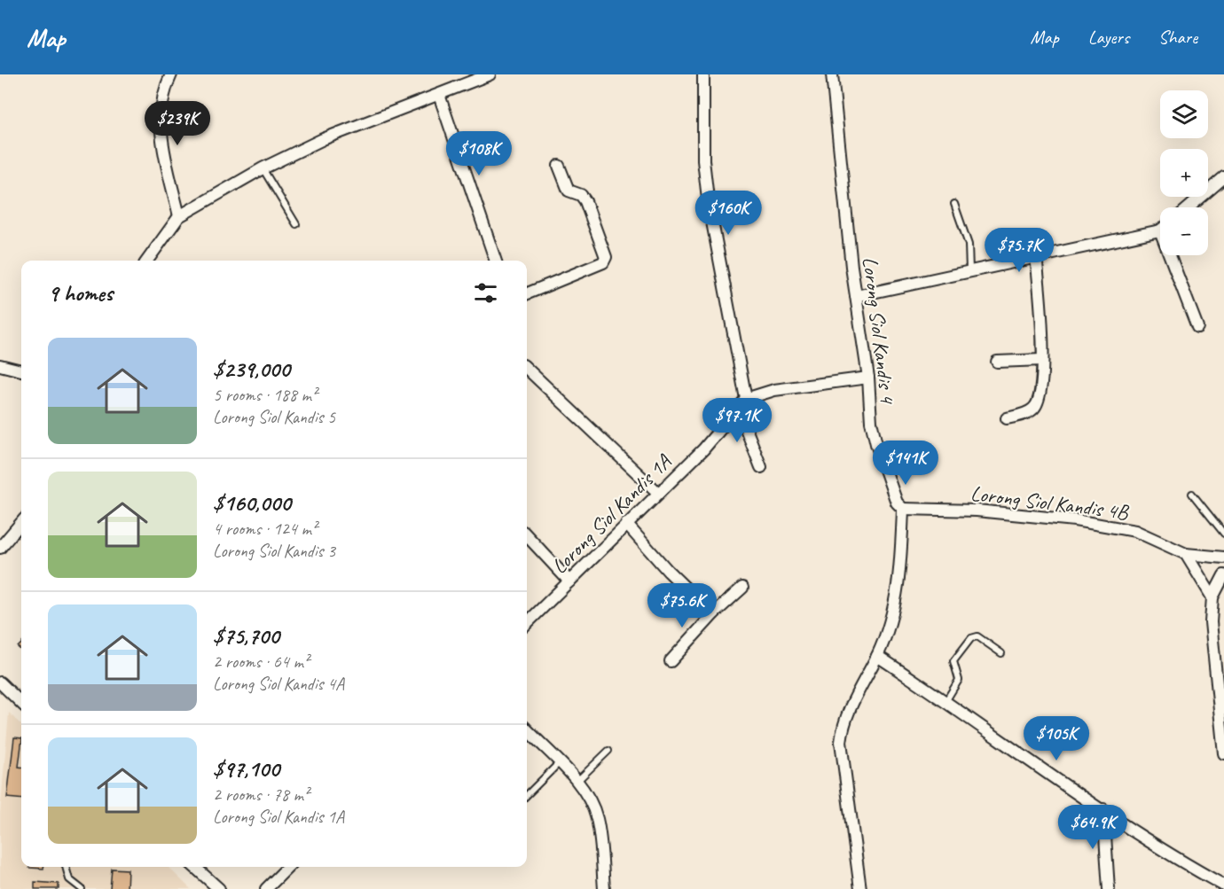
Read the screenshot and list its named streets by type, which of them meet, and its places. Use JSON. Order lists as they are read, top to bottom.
{
  "streets": {
    "street": ["Lorong Siol Kandis 4", "Lorong Siol Kandis 4B", "Lorong Siol Kandis 1A"]
  },
  "crossings": [
    ["Lorong Siol Kandis 4", "Lorong Siol Kandis 4B"]
  ],
  "page": {
    "header": "Map",
    "nav": ["Map", "Layers", "Share"],
    "map_buttons": ["+", "−"],
    "price": [
      "$239K",
      "$108K",
      "$160K",
      "$75.7K",
      "$97.1K",
      "$141K",
      "$75.6K",
      "$105K",
      "$64.9K"
    ],
    "heading": "9 homes",
    "list": [
      {
        "name": "$239,000",
        "note": "5 rooms · 188 m² · Lorong Siol Kandis 5"
      },
      {
        "name": "$160,000",
        "note": "4 rooms · 124 m² · Lorong Siol Kandis 3"
      },
      {
        "name": "$75,700",
        "note": "2 rooms · 64 m² · Lorong Siol Kandis 4A"
      },
      {
        "name": "$97,100",
        "note": "2 rooms · 78 m² · Lorong Siol Kandis 1A"
      }
    ]
  }
}
